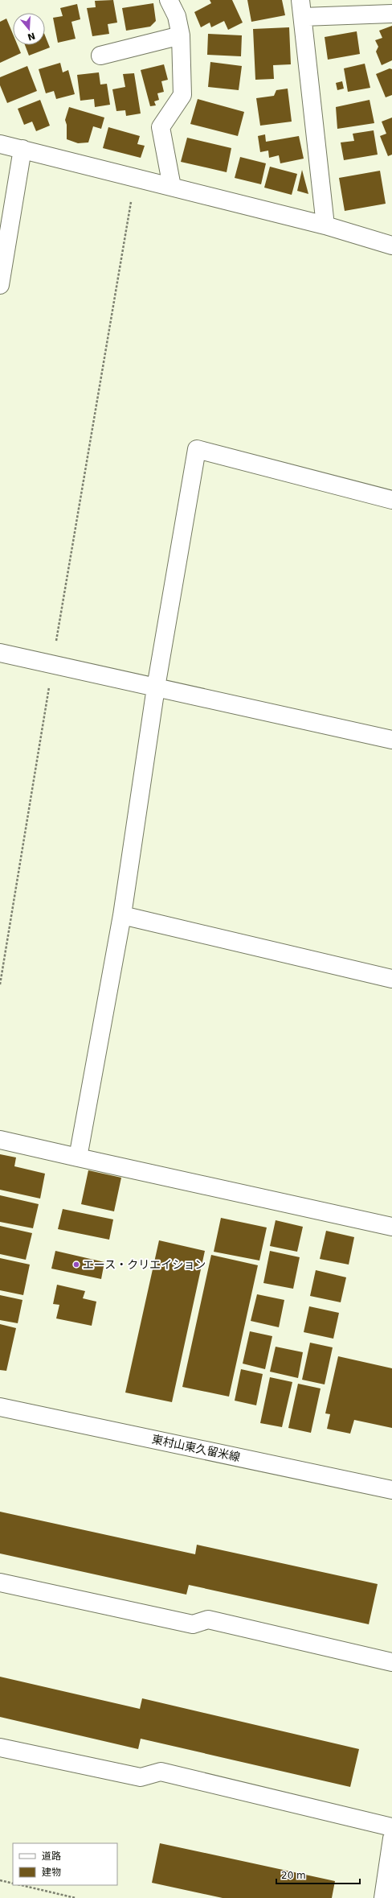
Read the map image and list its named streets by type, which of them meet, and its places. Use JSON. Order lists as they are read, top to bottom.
{
  "streets": {
    "street": ["東村山東久留米線"]
  },
  "places": ["エース・クリエイション"],
  "legend": ["道路", "建物"],
  "scale_bar": "20 m",
  "north": "bottom"
}
